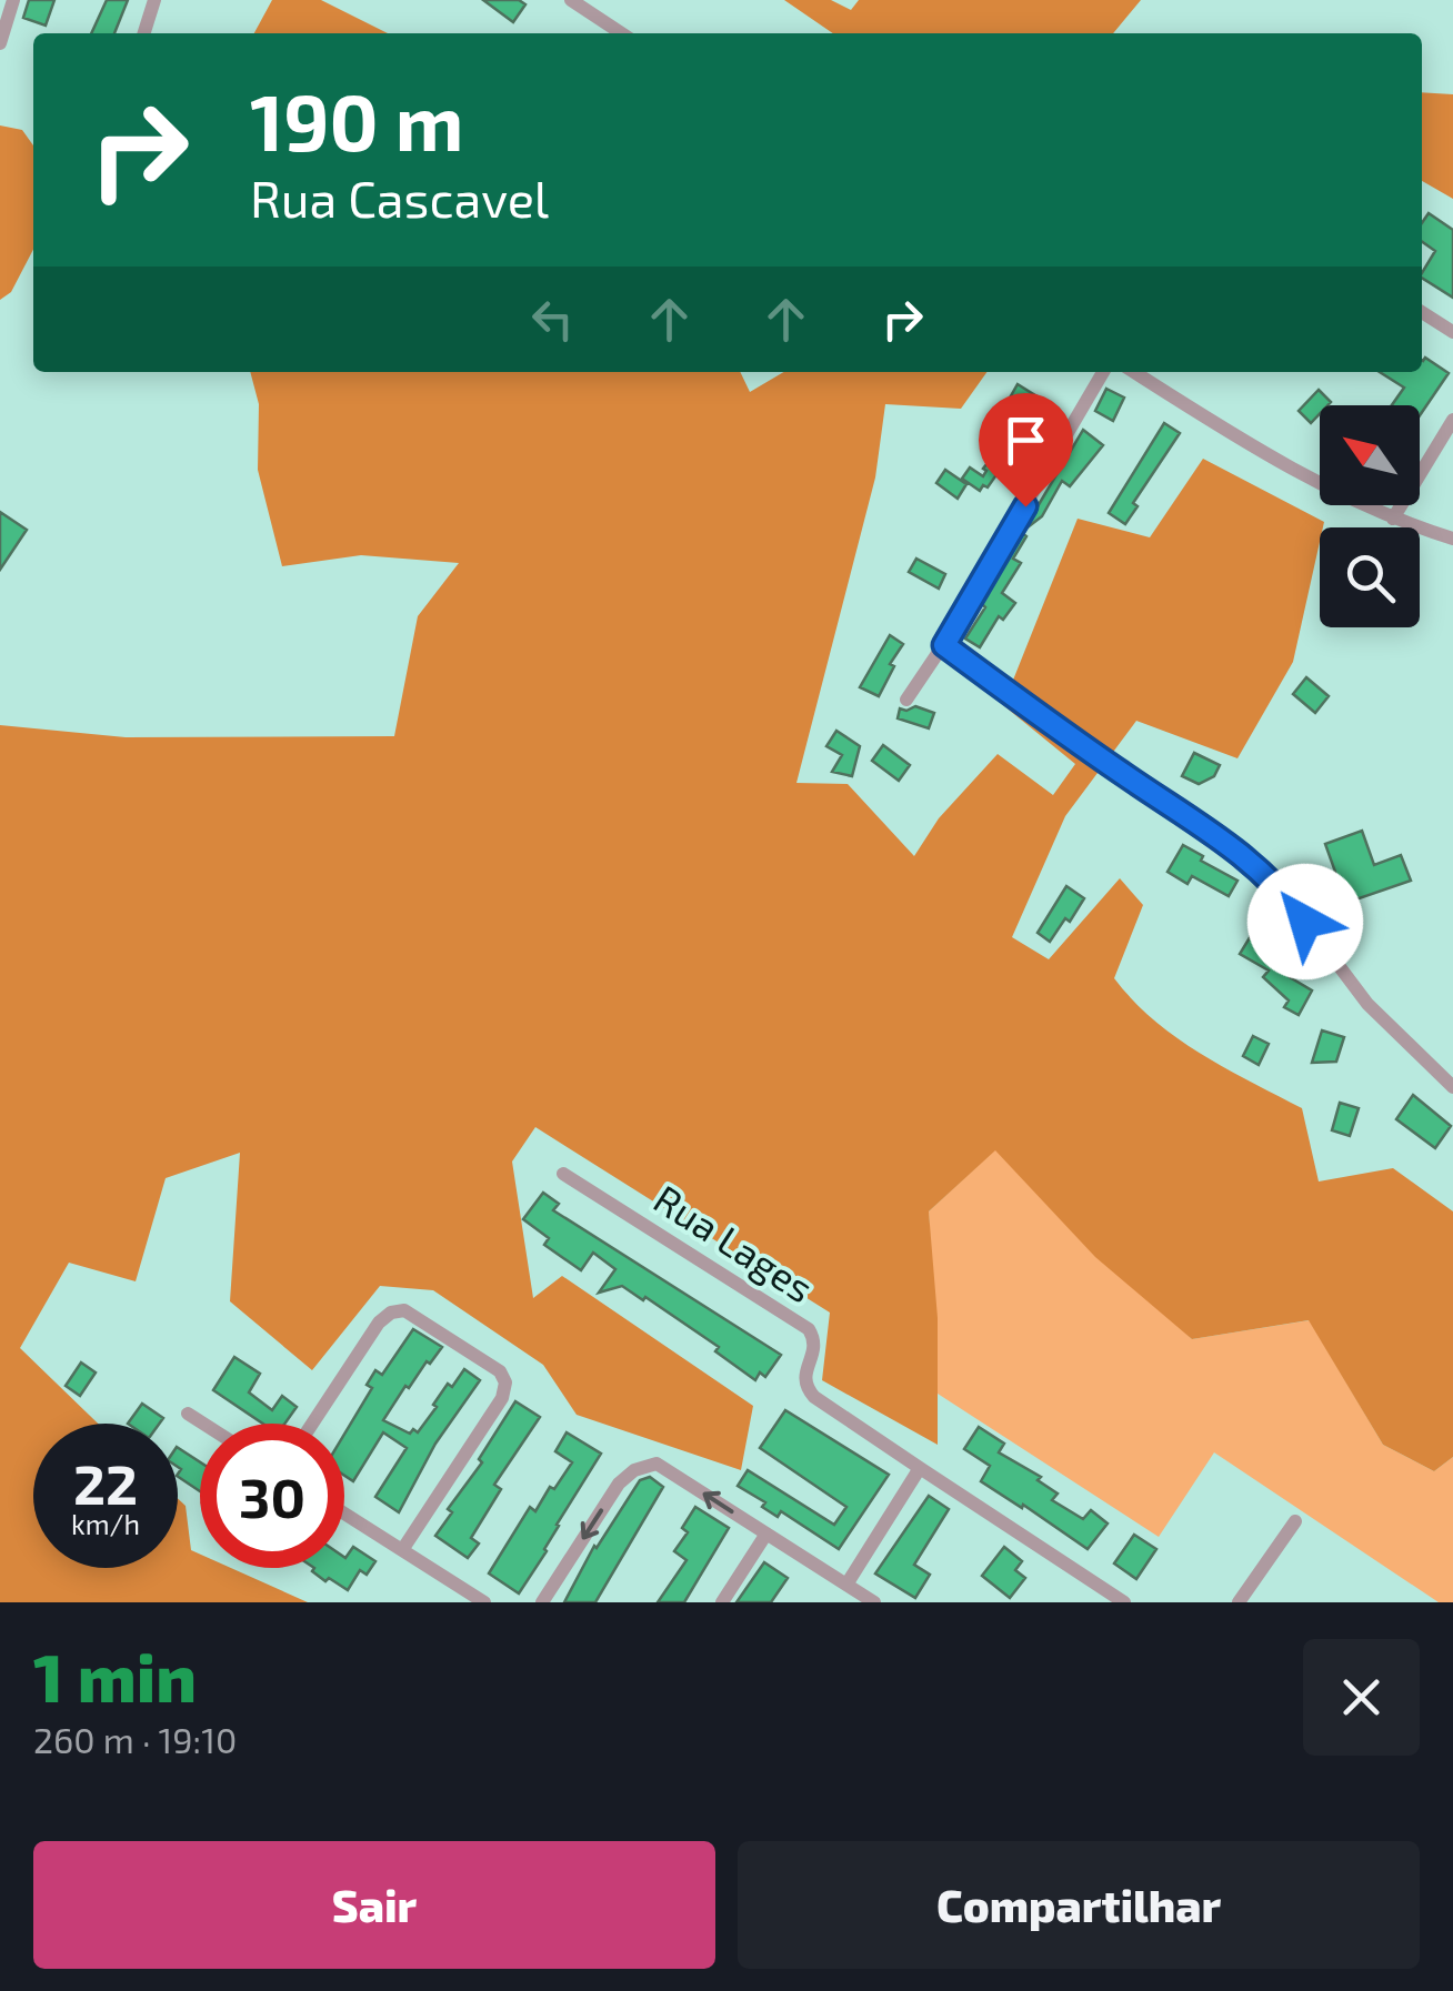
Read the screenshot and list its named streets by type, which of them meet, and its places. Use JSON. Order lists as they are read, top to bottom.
{
  "streets": {
    "street": ["Rua Lages"]
  },
  "north": "top left",
  "page": {
    "turn": ["190 m", "Rua Cascavel"],
    "speed": "22 km/h",
    "limit": "30",
    "heading": ["1 min", "260 m · 19:10"],
    "buttons": ["Sair", "Compartilhar"]
  }
}
